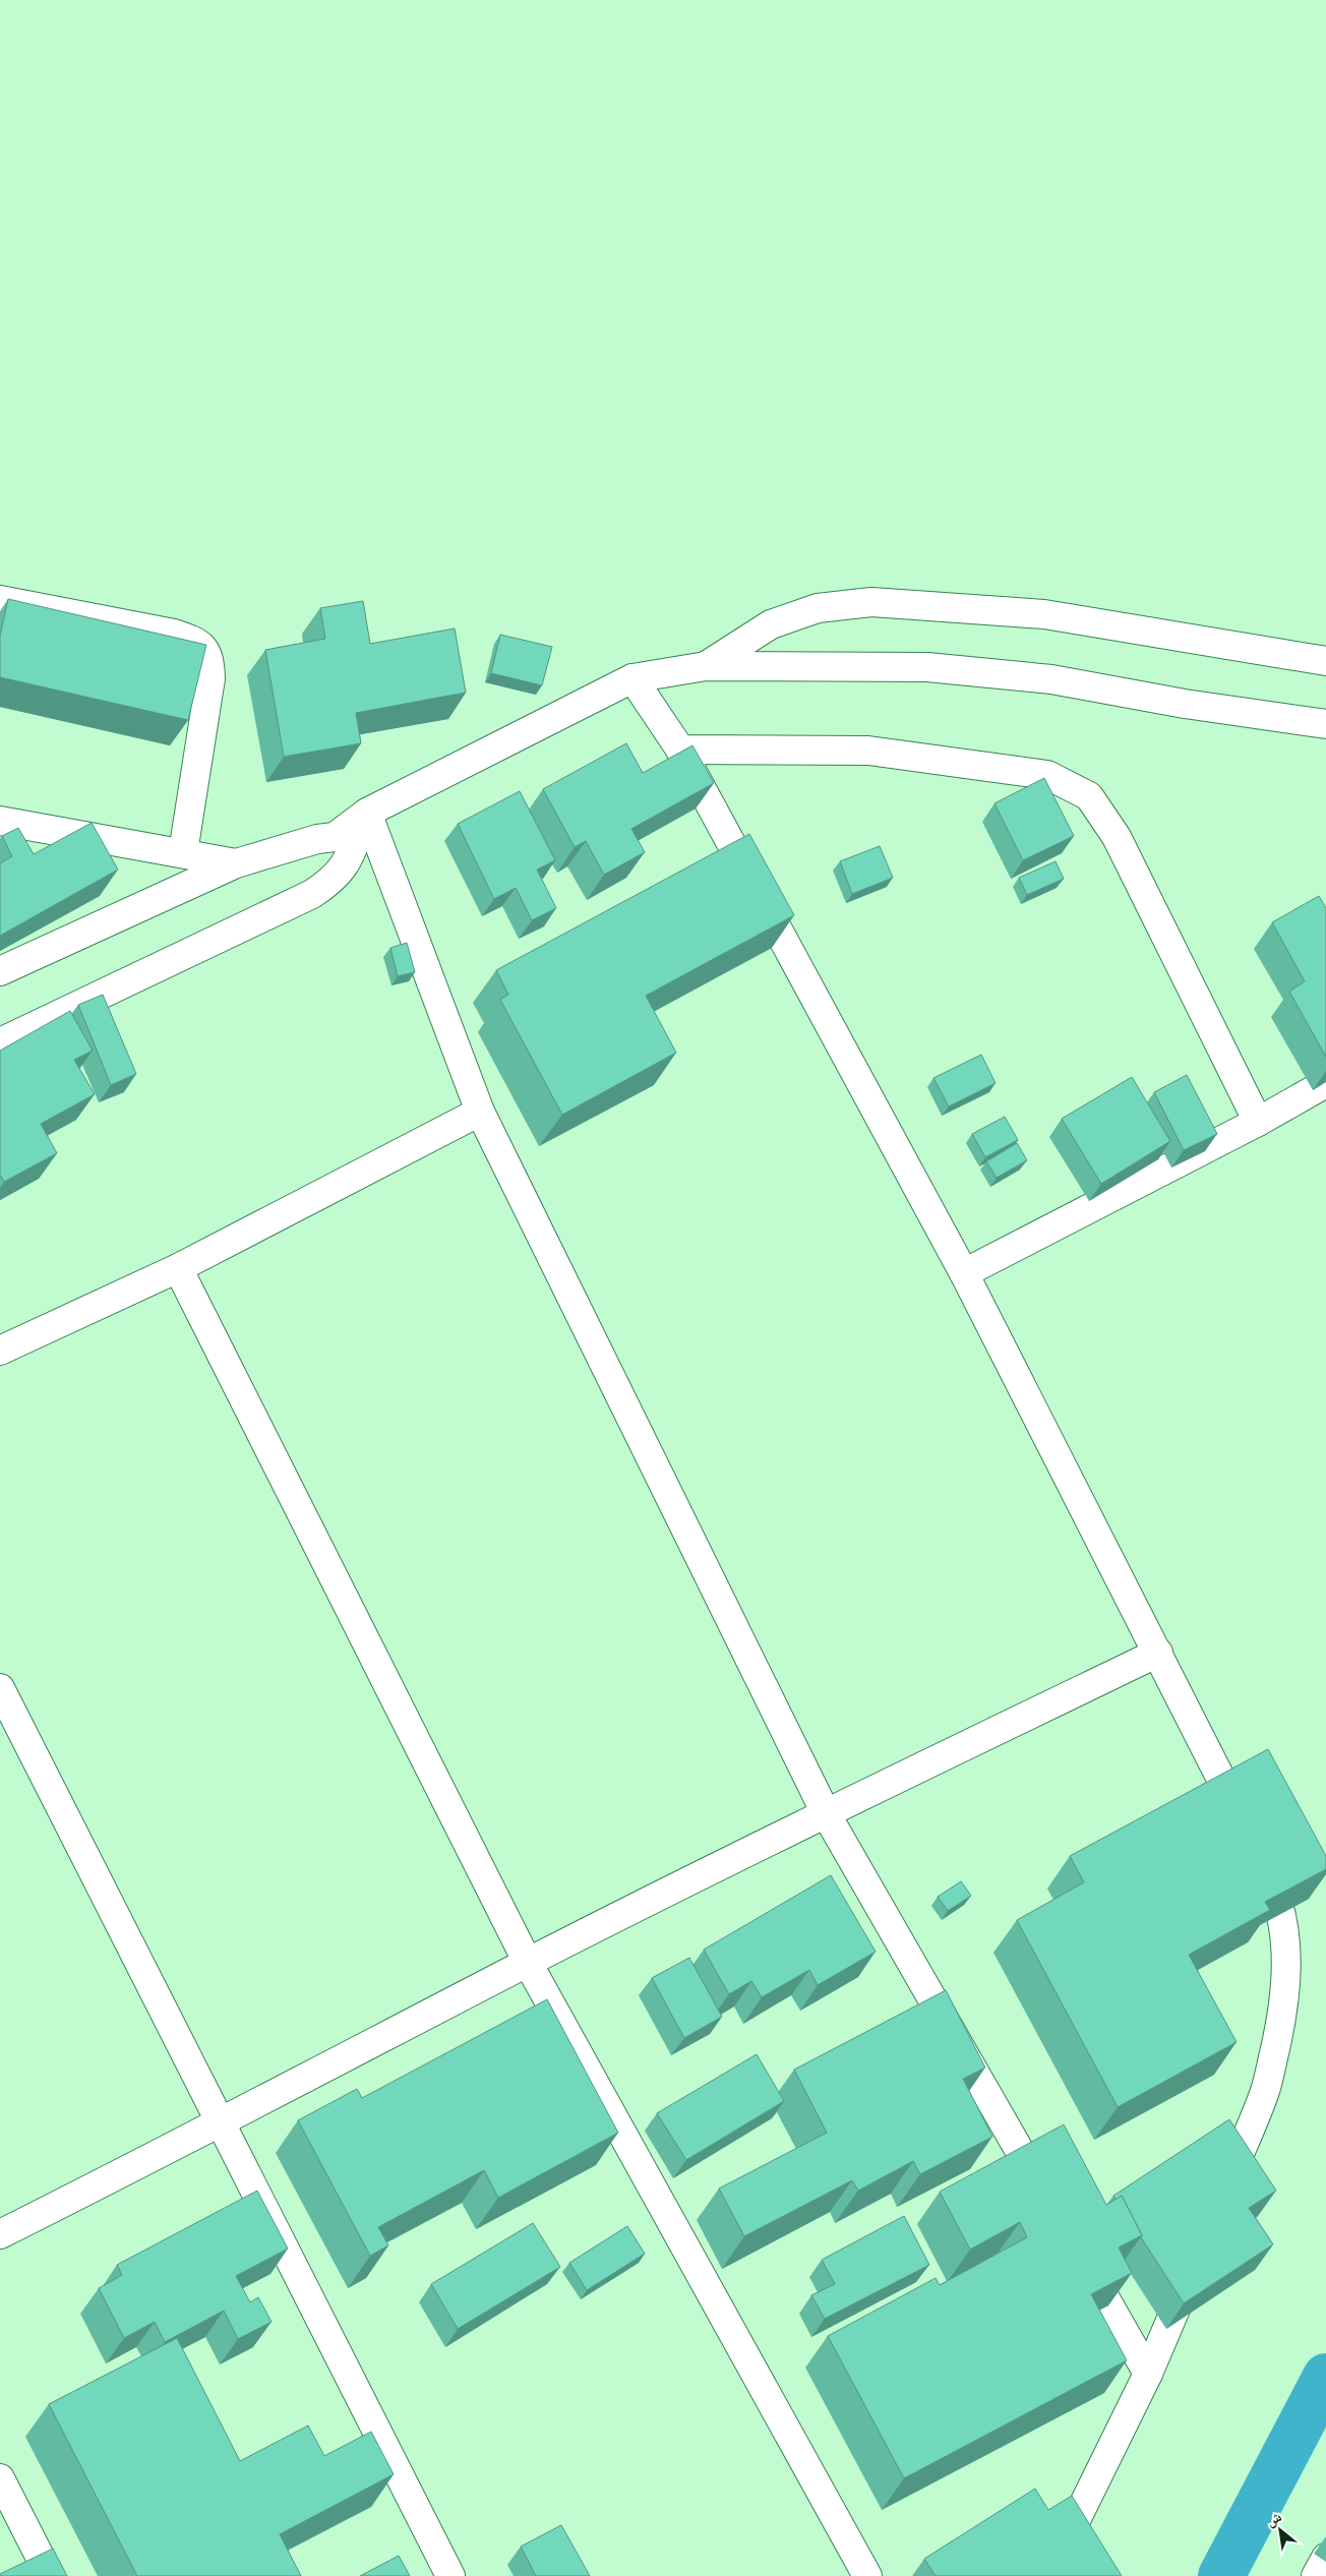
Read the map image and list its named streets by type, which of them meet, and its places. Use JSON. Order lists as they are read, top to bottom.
{
  "north": "top left"
}
